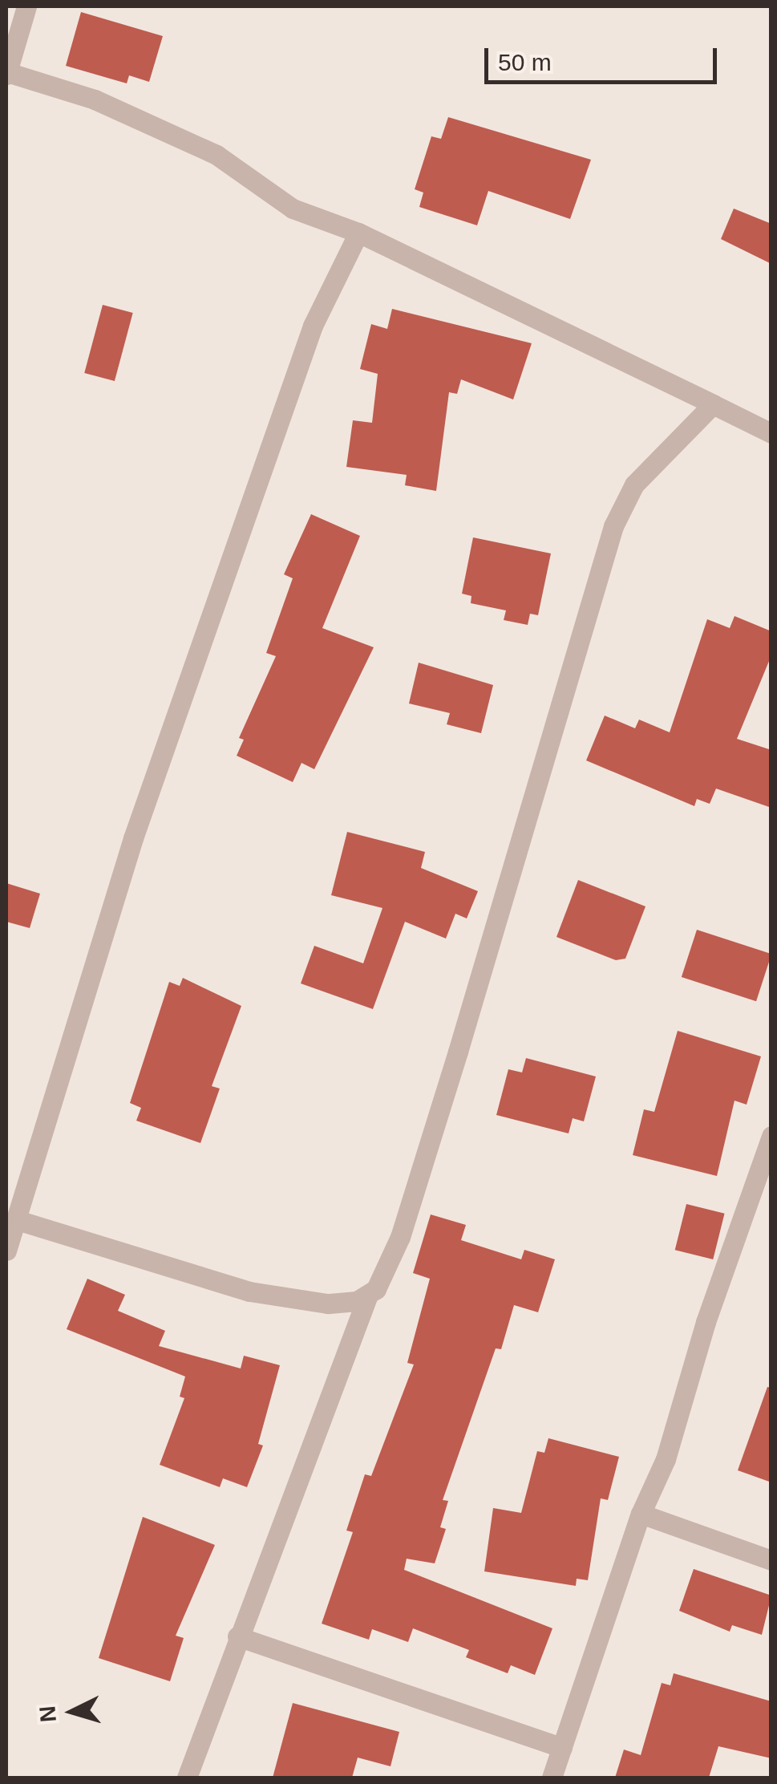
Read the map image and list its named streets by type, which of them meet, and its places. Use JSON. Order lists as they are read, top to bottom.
{
  "scale_bar": "50 m",
  "north": "left"
}
